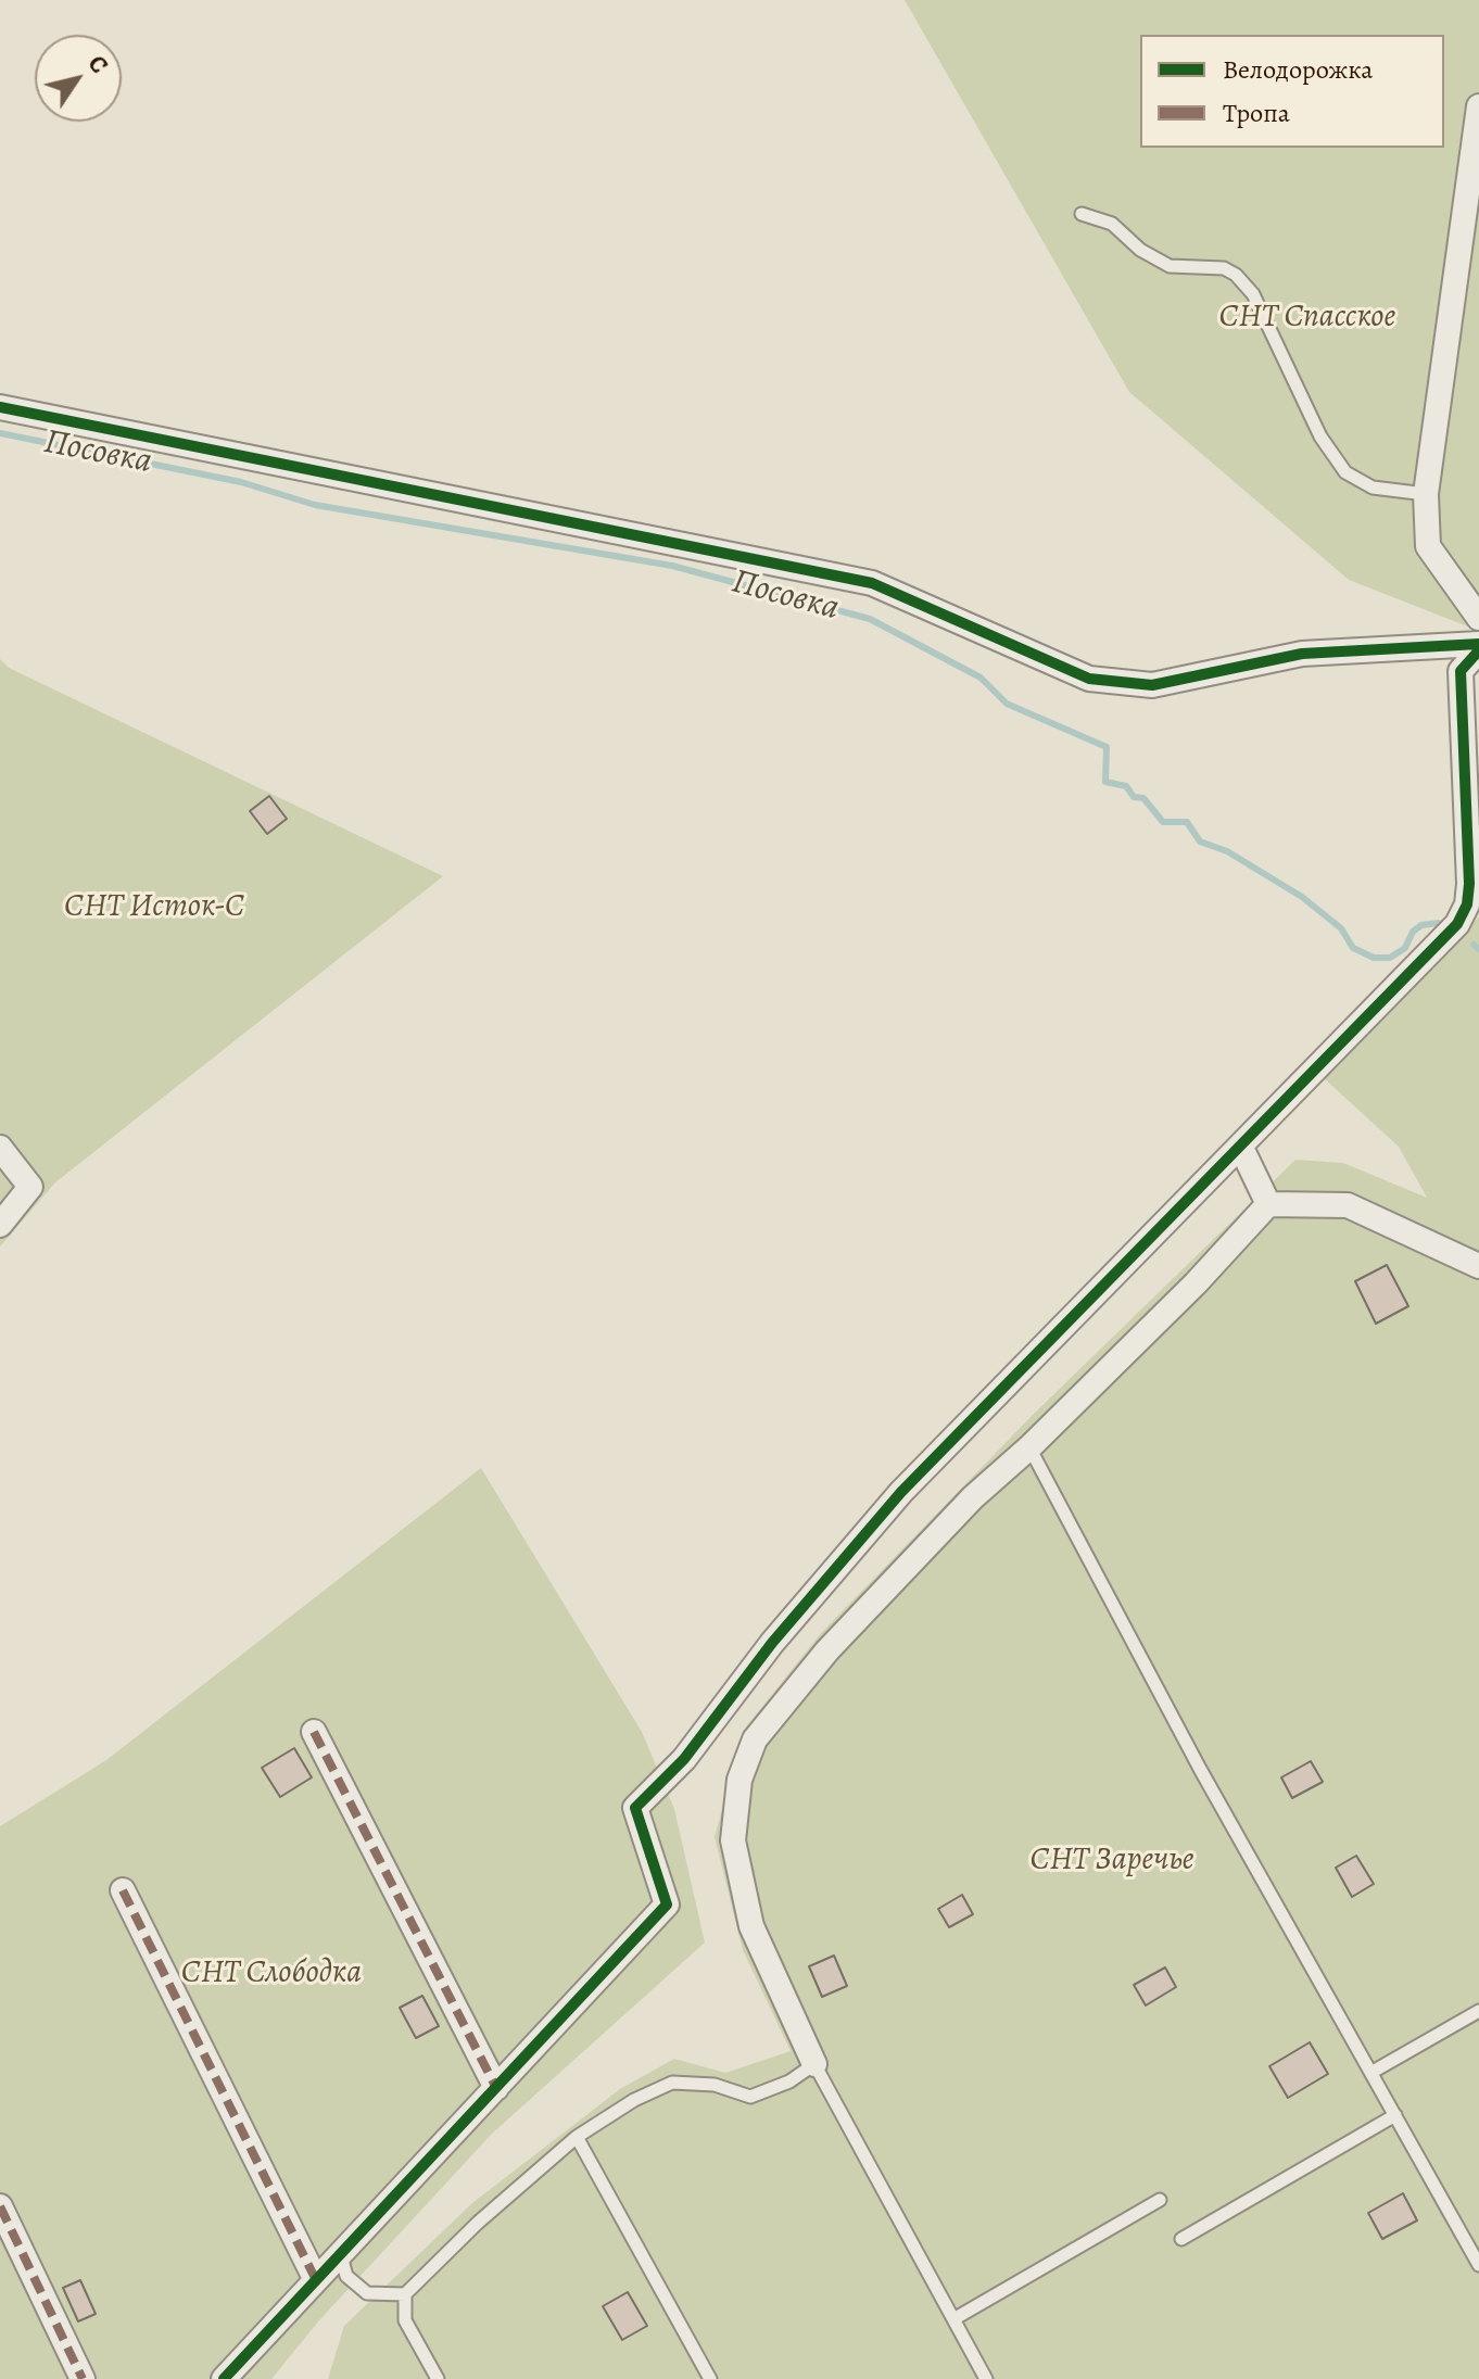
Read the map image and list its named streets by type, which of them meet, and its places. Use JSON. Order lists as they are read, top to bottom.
{
  "water": ["Посовка"],
  "parks": [
    "СНТ Спасское",
    "СНТ Исток-С",
    "СНТ Заречье",
    "СНТ Слободка"
  ],
  "legend": ["Велодорожка", "Тропа"],
  "north": "top right"
}
